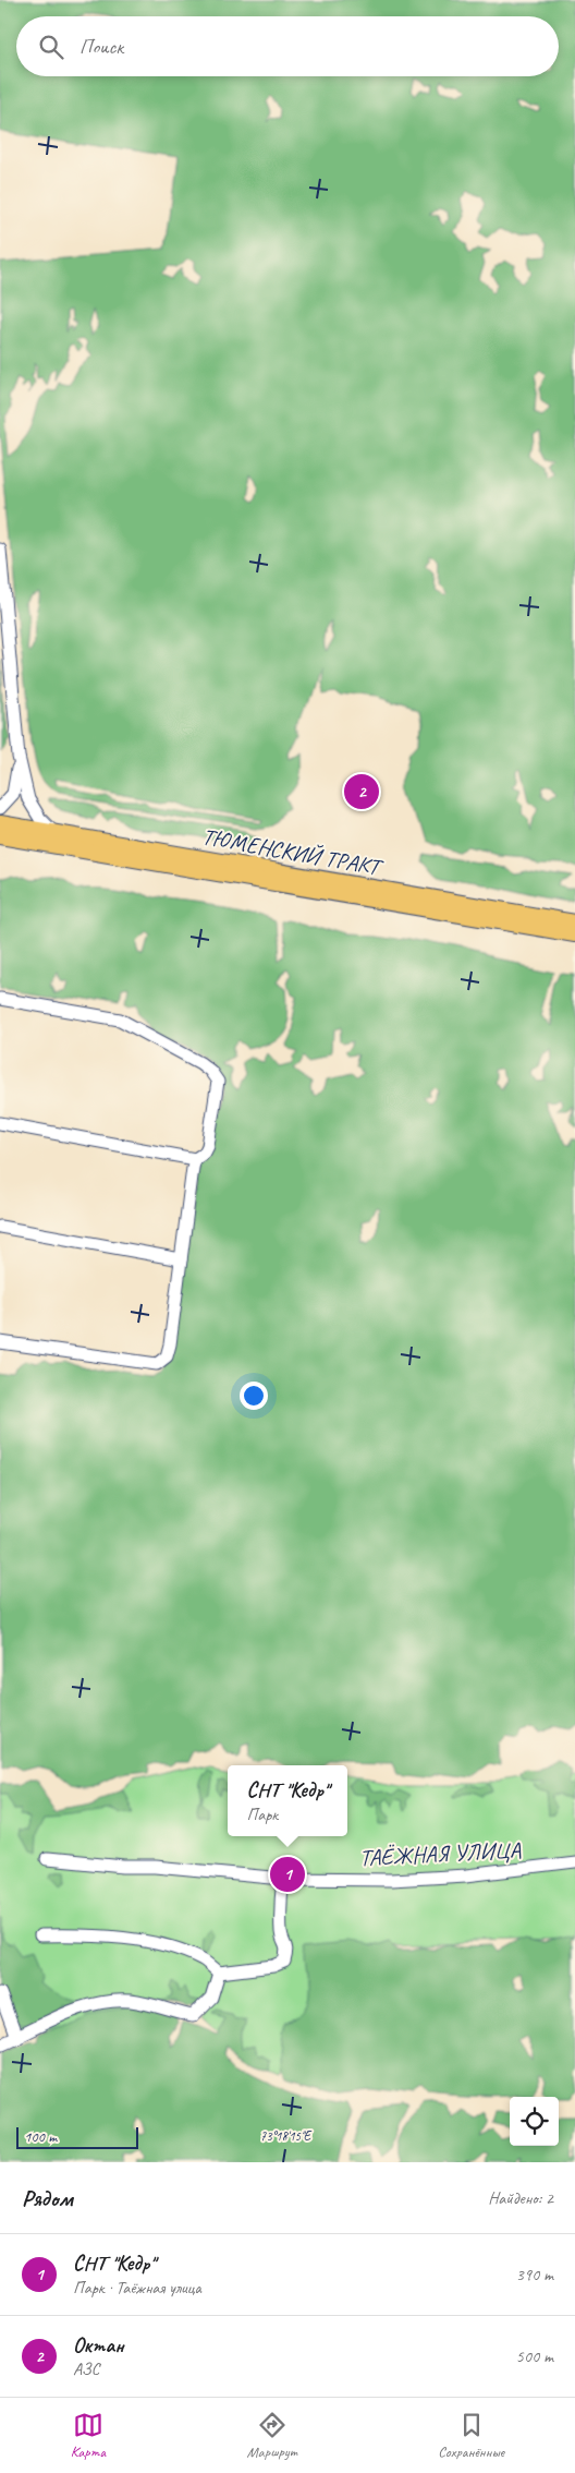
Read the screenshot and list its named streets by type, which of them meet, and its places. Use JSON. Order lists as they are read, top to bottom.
{
  "streets": {
    "main road": ["ТЮМЕНСКИЙ ТРАКТ"],
    "street": ["ТАЁЖНАЯ УЛИЦА"]
  },
  "scale_bar": "100 m",
  "page": {
    "search": "Поиск",
    "pins": ["2", "1"],
    "popup": ["СНТ \"Кедр\"", "Парк"],
    "scale": "100 m",
    "heading": ["Рядом", "Найдено: 2"],
    "list": [
      {
        "mark": "1",
        "name": "СНТ \"Кедр\"",
        "note": "Парк · Таёжная улица",
        "value": "390 m"
      },
      {
        "mark": "2",
        "name": "Октан",
        "note": "АЗС",
        "value": "500 m"
      }
    ],
    "nav": ["Карта", "Маршрут", "Сохранённые"]
  },
  "coordinates": ["73°18'15\"E"]
}
